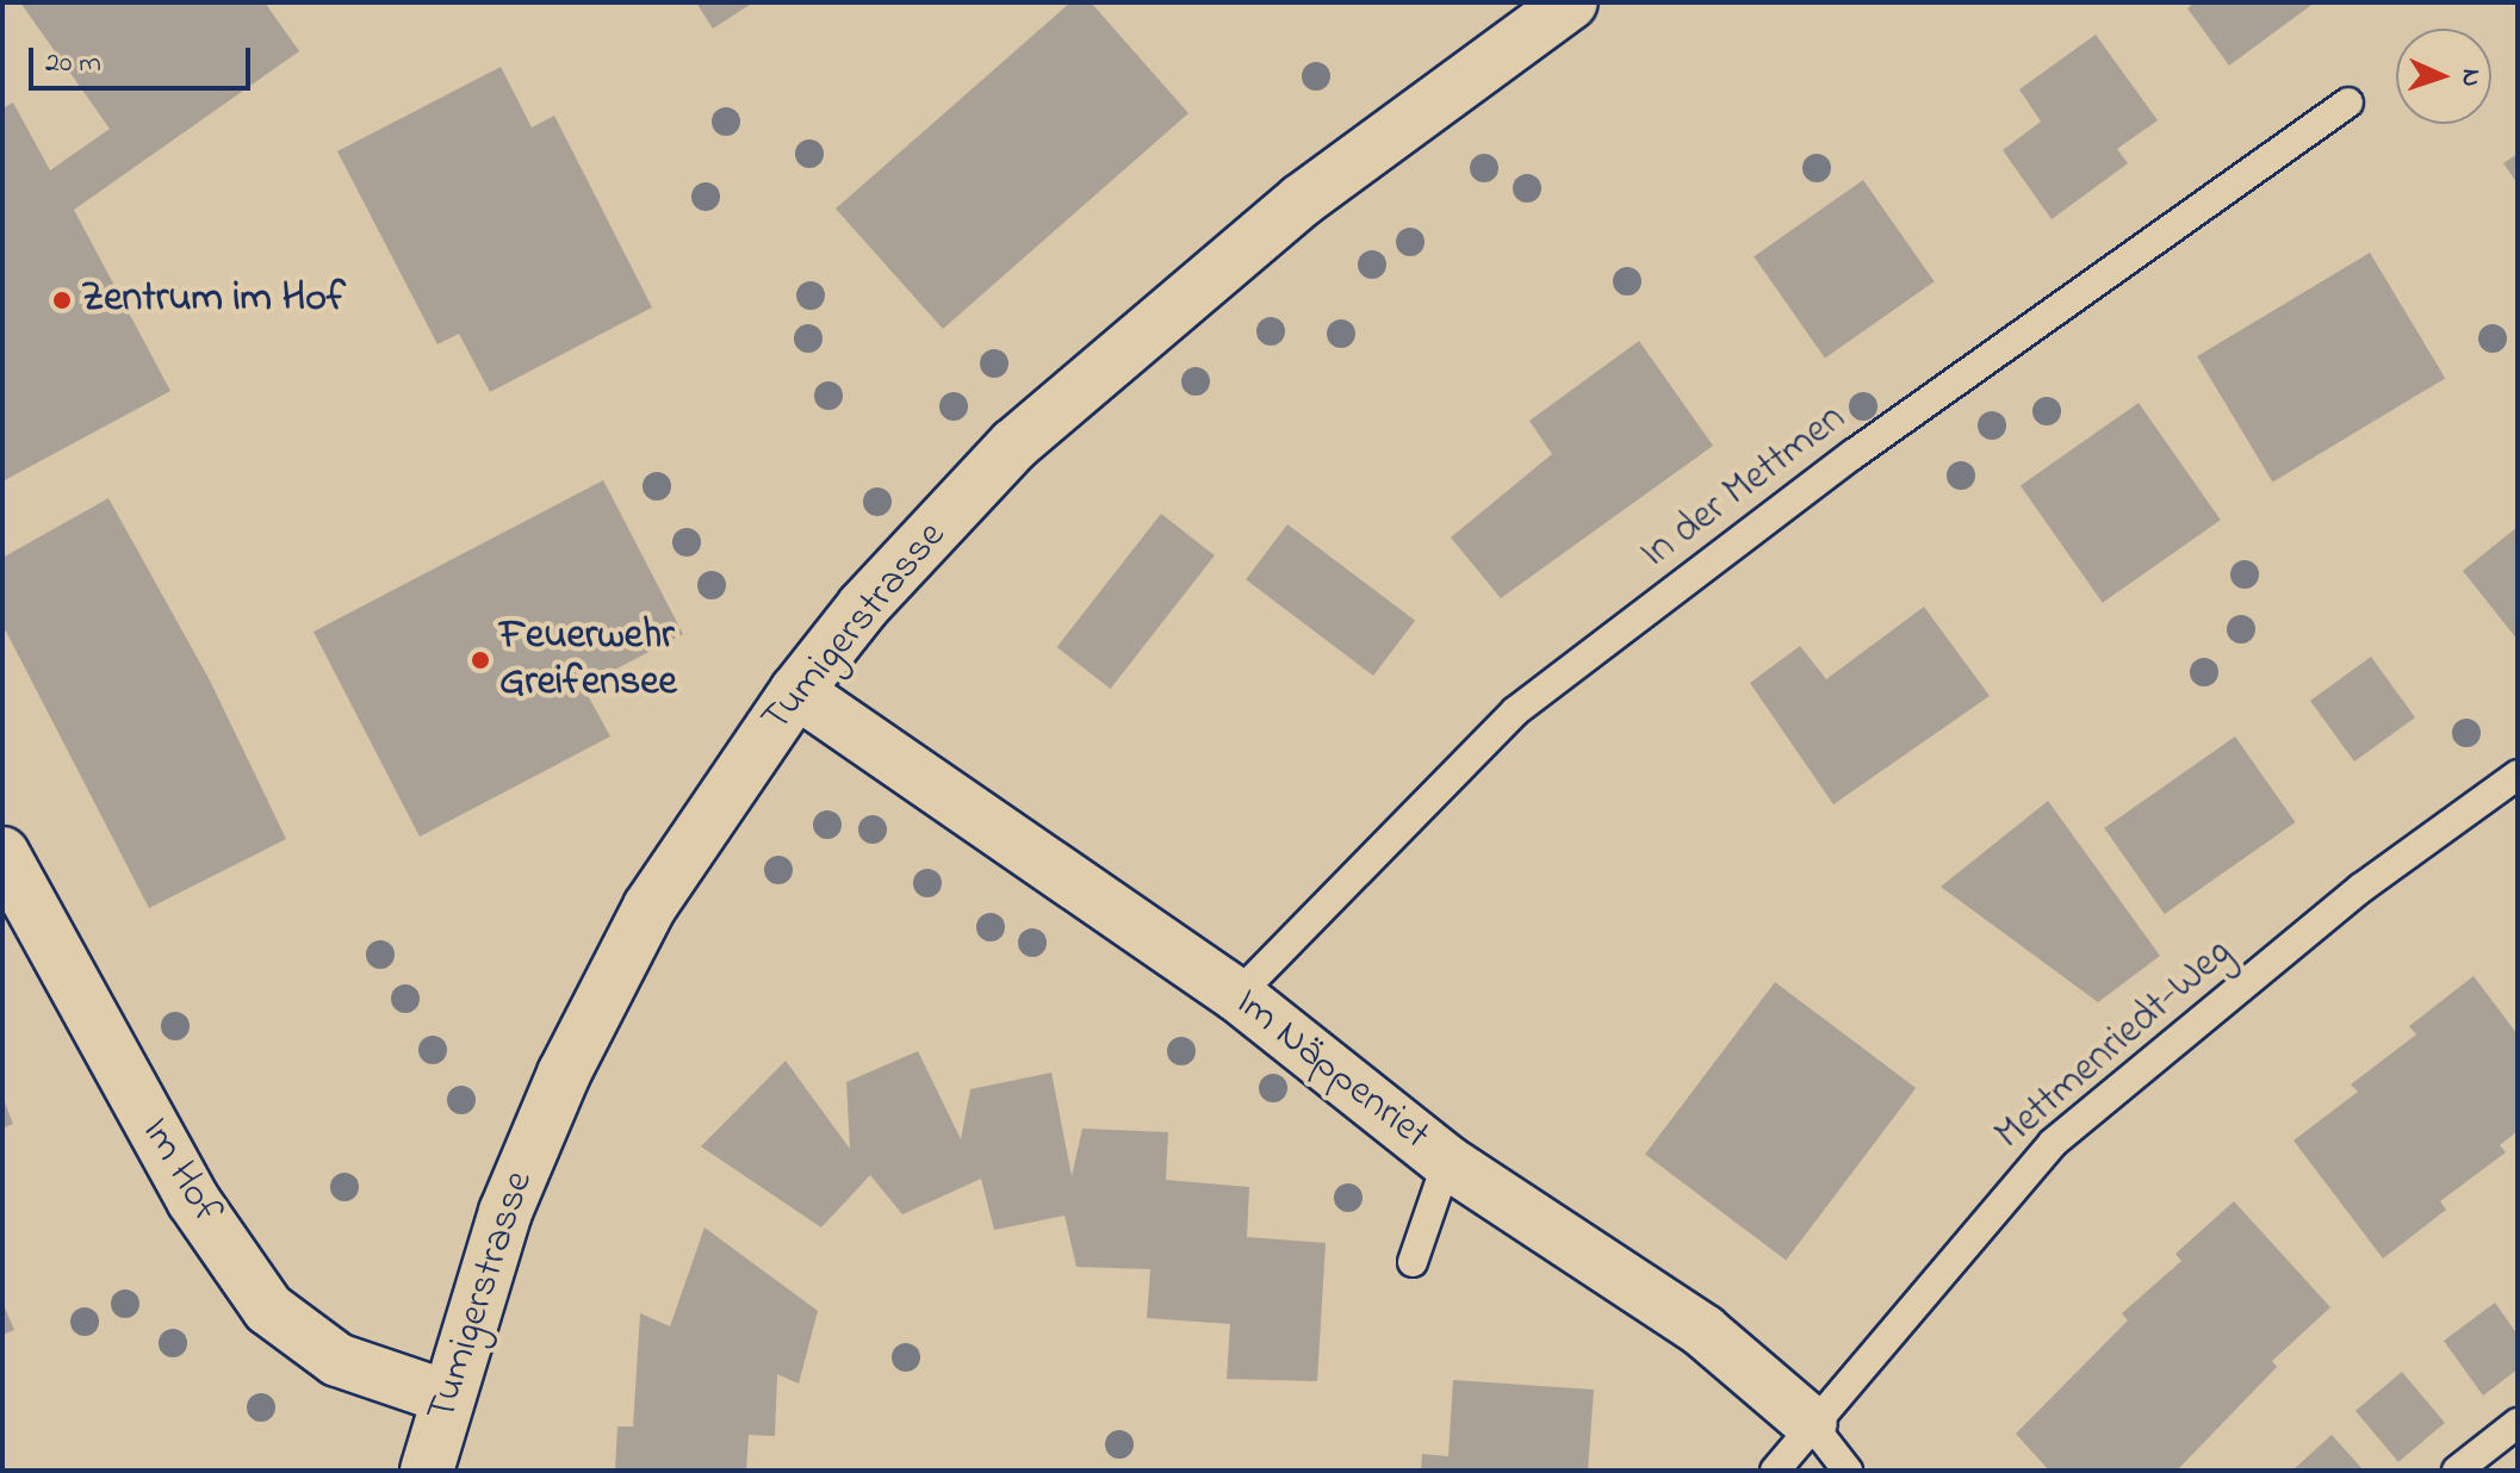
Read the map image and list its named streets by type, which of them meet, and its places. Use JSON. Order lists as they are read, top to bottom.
{
  "streets": {
    "street": ["Tumigerstrasse", "Im Näppenriet", "Im Hof"],
    "lane": ["In der Mettmen", "Mettmenriedt-Weg"]
  },
  "crossings": [
    ["In der Mettmen", "Im Näppenriet"],
    ["Tumigerstrasse", "Im Näppenriet"],
    ["Tumigerstrasse", "Im Hof"],
    ["Mettmenriedt-Weg", "Im Näppenriet"]
  ],
  "places": ["Zentrum im Hof", "Feuerwehr Greifensee"],
  "scale_bar": "20 m",
  "north": "right"
}
